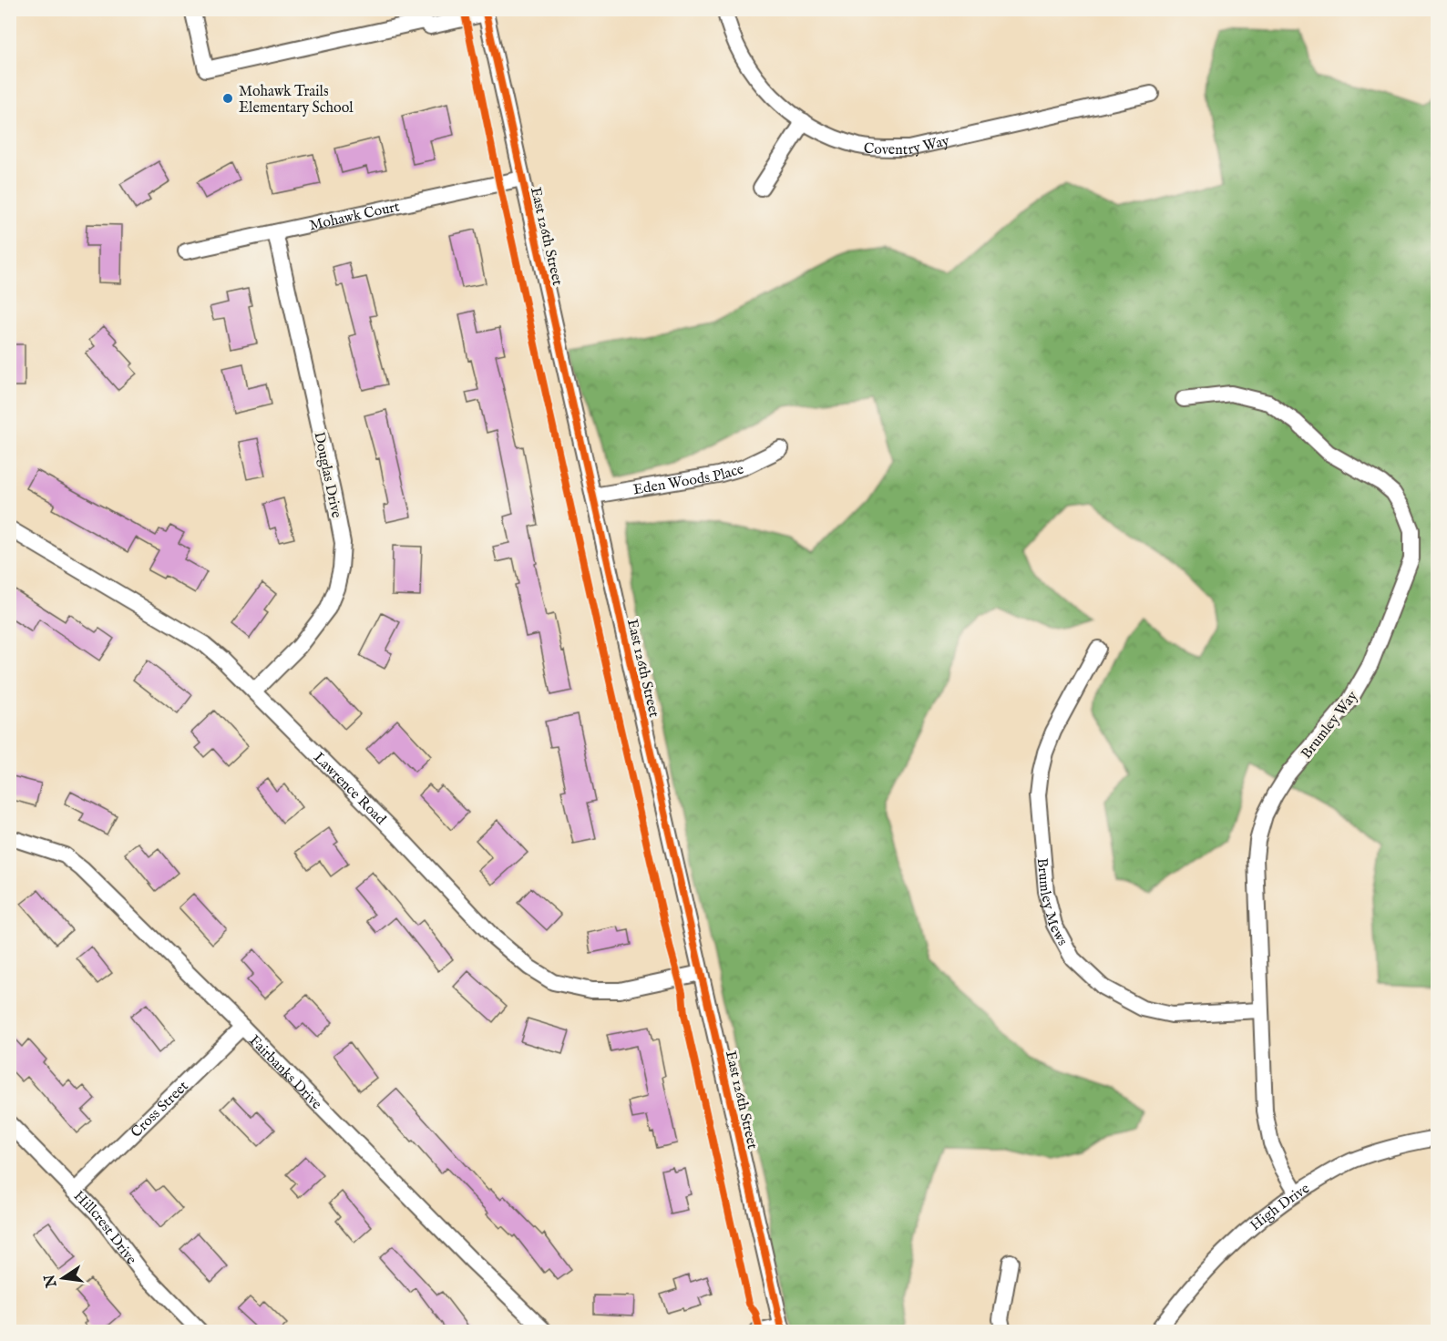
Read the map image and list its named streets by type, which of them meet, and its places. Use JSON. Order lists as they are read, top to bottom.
{
  "streets": {
    "street": [
      "Coventry Way",
      "Mohawk Court",
      "East 126th Street",
      "Douglas Drive",
      "Eden Woods Place",
      "Brumley Way",
      "Lawrence Road",
      "Brumley Mews",
      "Fairbanks Drive",
      "Cross Street",
      "High Drive",
      "Hillcrest Drive"
    ]
  },
  "crossings": [
    ["Mohawk Court", "East 126th Street"],
    ["Mohawk Court", "Douglas Drive"],
    ["East 126th Street", "Eden Woods Place"],
    ["East 126th Street", "Lawrence Road"],
    ["Douglas Drive", "Lawrence Road"],
    ["Brumley Way", "Brumley Mews"],
    ["Brumley Way", "High Drive"],
    ["Fairbanks Drive", "Cross Street"],
    ["Cross Street", "Hillcrest Drive"]
  ],
  "places": ["Mohawk Trails Elementary School"],
  "north": "left"
}
